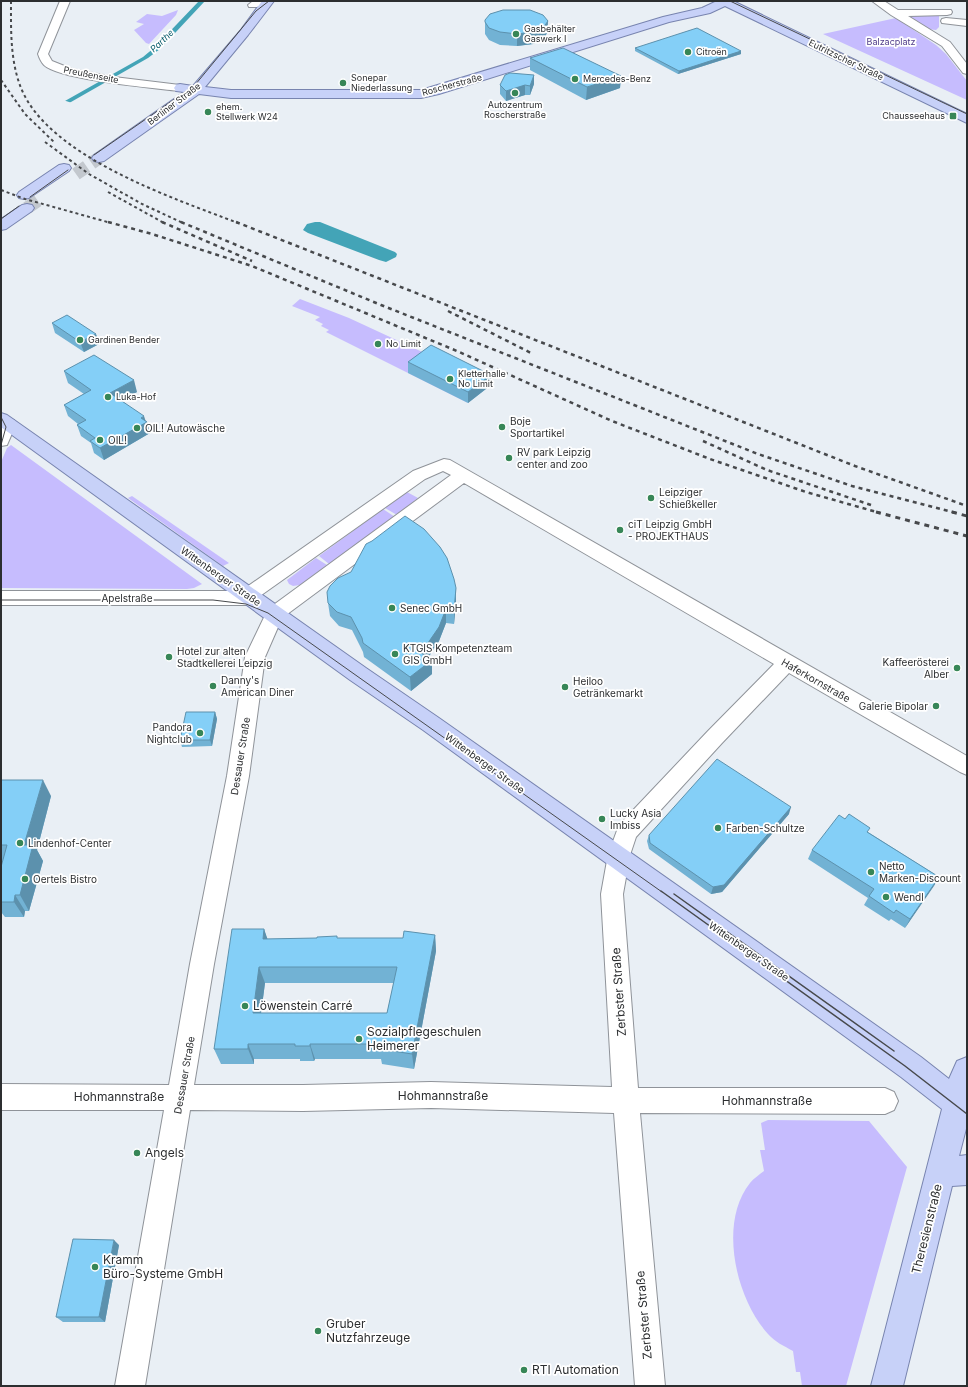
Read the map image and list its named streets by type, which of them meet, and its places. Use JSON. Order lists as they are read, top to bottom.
{
  "streets": {
    "main road": [
      "Eutritzscher Straße",
      "Roscherstraße",
      "Berliner Straße",
      "Wittenberger Straße",
      "Theresienstraße"
    ],
    "street": [
      "Preußenseite",
      "Apelstraße",
      "Haferkornstraße",
      "Dessauer Straße",
      "Zerbster Straße",
      "Hohmannstraße"
    ]
  },
  "crossings": [
    ["Eutritzscher Straße", "Roscherstraße"],
    ["Preußenseite", "Roscherstraße"],
    ["Preußenseite", "Berliner Straße"],
    ["Roscherstraße", "Berliner Straße"],
    ["Wittenberger Straße", "Apelstraße"],
    ["Wittenberger Straße", "Dessauer Straße"],
    ["Wittenberger Straße", "Zerbster Straße"],
    ["Wittenberger Straße", "Theresienstraße"],
    ["Haferkornstraße", "Dessauer Straße"],
    ["Haferkornstraße", "Zerbster Straße"],
    ["Dessauer Straße", "Hohmannstraße"],
    ["Zerbster Straße", "Hohmannstraße"]
  ],
  "water": ["Parthe"],
  "parks": ["Balzacplatz"],
  "places": {
    "other": [
      "Gasbehälter Gaswerk I",
      "Citroën",
      "Mercedes-Benz",
      "Sonepar Niederlassung",
      "Autozentrum Roscherstraße",
      "ehem. Stellwerk W24",
      "Gardinen Bender",
      "No Limit",
      "Kletterhalle No Limit",
      "Luka-Hof",
      "Boje Sportartikel",
      "OIL! Autowäsche",
      "OIL!",
      "RV park Leipzig center and zoo",
      "Leipziger Schießkeller",
      "ciT Leipzig GmbH - PROJEKTHAUS",
      "Senec GmbH",
      "KTGIS Kompetenzteam GIS GmbH",
      "Hotel zur alten Stadtkellerei Leipzig",
      "Kaffeerösterei Alber",
      "Danny's American Diner",
      "Heiloo Getränkemarkt",
      "Galerie Bipolar",
      "Pandora Nightclub",
      "Lucky Asia Imbiss",
      "Farben-Schultze",
      "Lindenhof-Center",
      "Netto Marken-Discount",
      "Oertels Bistro",
      "Wendl",
      "Löwenstein Carré",
      "Sozialpflegeschulen Heimerer",
      "Angels",
      "Kramm Büro-Systeme GmbH",
      "Gruber Nutzfahrzeuge",
      "RTI Automation"
    ],
    "transit": ["Chausseehaus"]
  }
}
